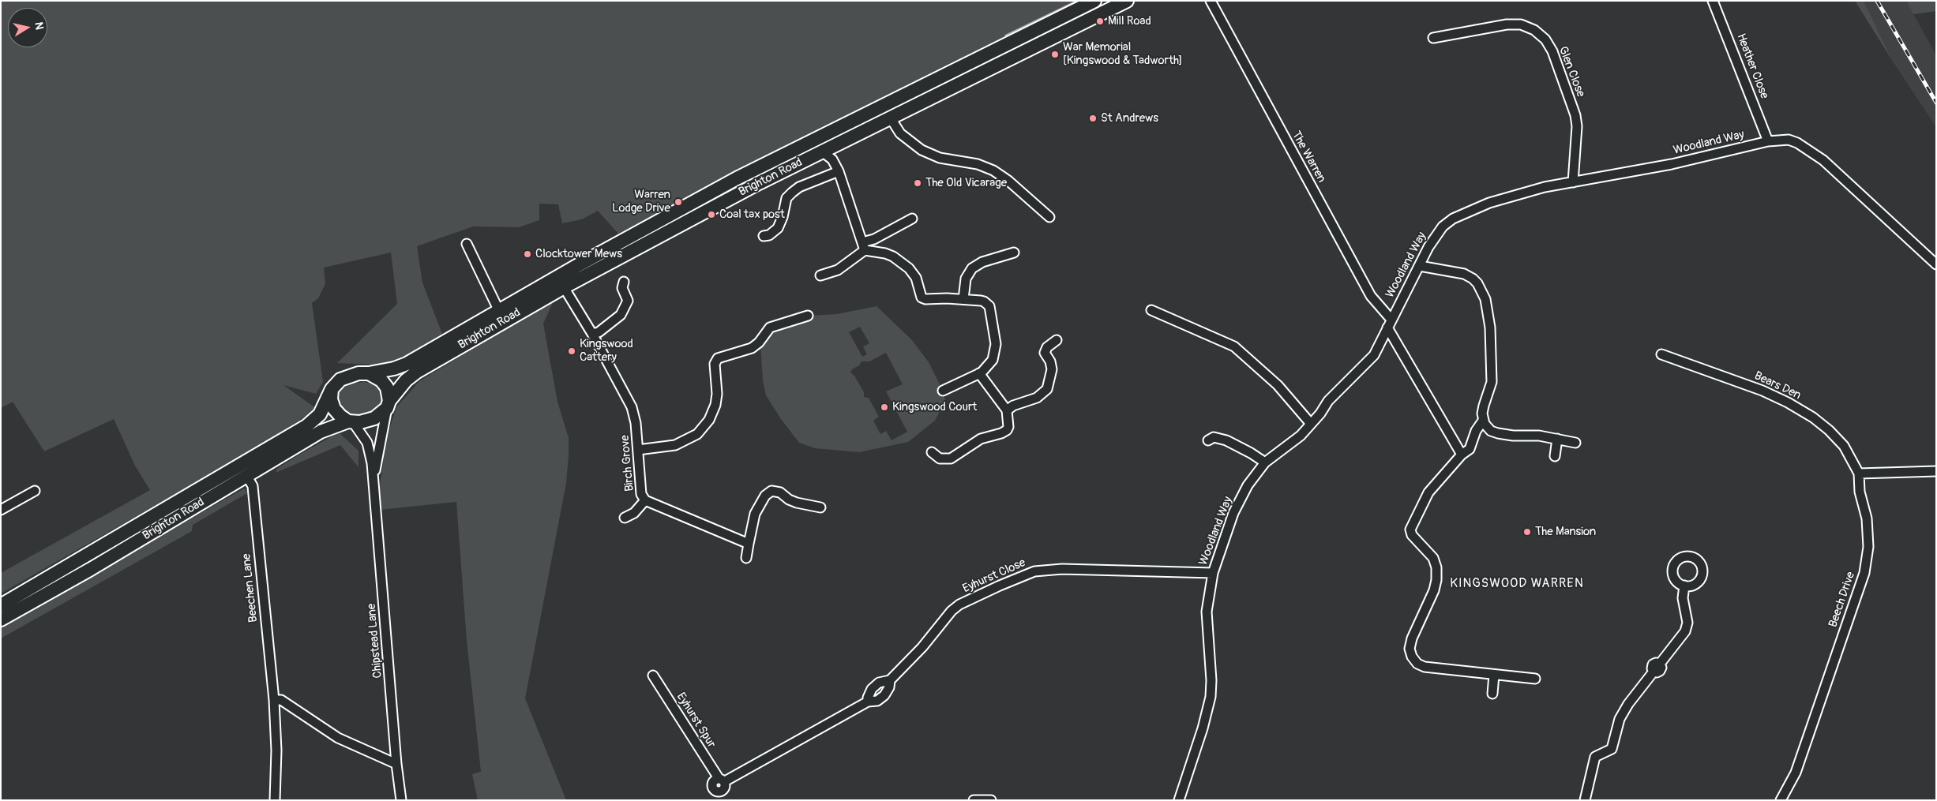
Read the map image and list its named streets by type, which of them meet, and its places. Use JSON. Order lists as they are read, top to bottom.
{
  "streets": {
    "highway": ["Brighton Road"],
    "street": [
      "Heather Close",
      "Glen Close",
      "Woodland Way",
      "The Warren",
      "Bears Den",
      "Birch Grove",
      "Eyhurst Close",
      "Beechen Lane",
      "Beech Drive",
      "Chipstead Lane",
      "Eyhurst Spur"
    ]
  },
  "crossings": [
    ["Heather Close", "Woodland Way"],
    ["Glen Close", "Woodland Way"],
    ["Woodland Way", "The Warren"],
    ["Woodland Way", "Eyhurst Close"],
    ["Brighton Road", "Birch Grove"],
    ["Brighton Road", "Beechen Lane"],
    ["Brighton Road", "Chipstead Lane"],
    ["Bears Den", "Beech Drive"],
    ["Eyhurst Close", "Eyhurst Spur"]
  ],
  "districts": ["KINGSWOOD WARREN"],
  "places": [
    "Mill Road",
    "War Memorial [Kingswood & Tadworth]",
    "St Andrews",
    "The Old Vicarage",
    "Warren Lodge Drive",
    "Coal tax post",
    "Clocktower Mews",
    "Kingswood Cattery",
    "Kingswood Court",
    "The Mansion"
  ],
  "north": "right"
}
